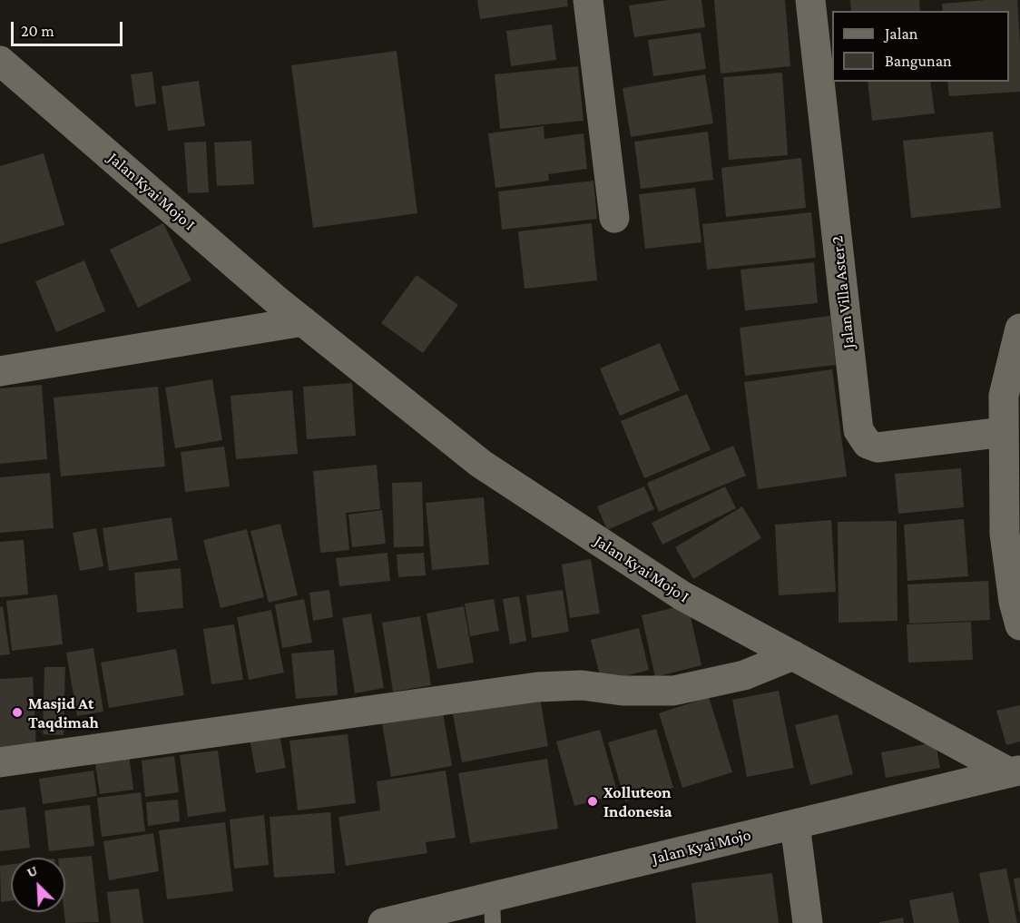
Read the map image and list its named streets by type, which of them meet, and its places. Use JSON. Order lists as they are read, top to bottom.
{
  "streets": {
    "street": ["Jalan Kyai Mojo I", "Jalan Villa Aster 2", "Jalan Kyai Mojo"]
  },
  "crossings": [
    ["Jalan Kyai Mojo I", "Jalan Kyai Mojo"]
  ],
  "places": ["Masjid At Taqdimah", "Xolluteon Indonesia"],
  "legend": ["Jalan", "Bangunan"],
  "scale_bar": "20 m",
  "north": "top left"
}
